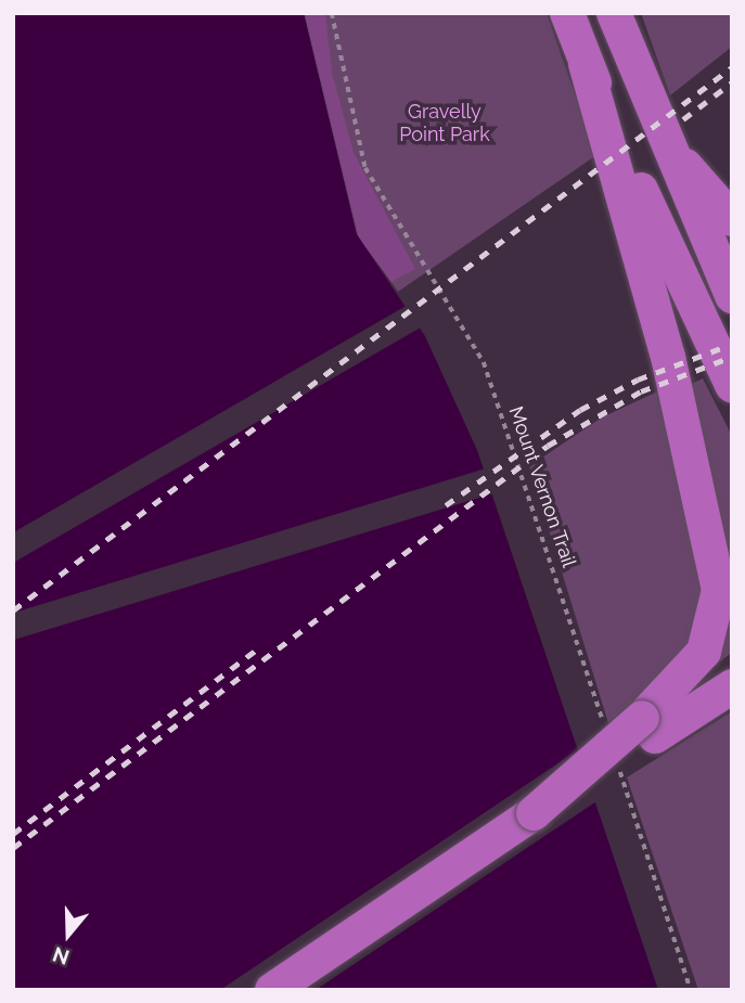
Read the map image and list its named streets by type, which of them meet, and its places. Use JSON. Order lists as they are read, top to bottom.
{
  "streets": {
    "path": ["Mount Vernon Trail"]
  },
  "parks": ["Gravelly Point Park"],
  "north": "bottom"
}
